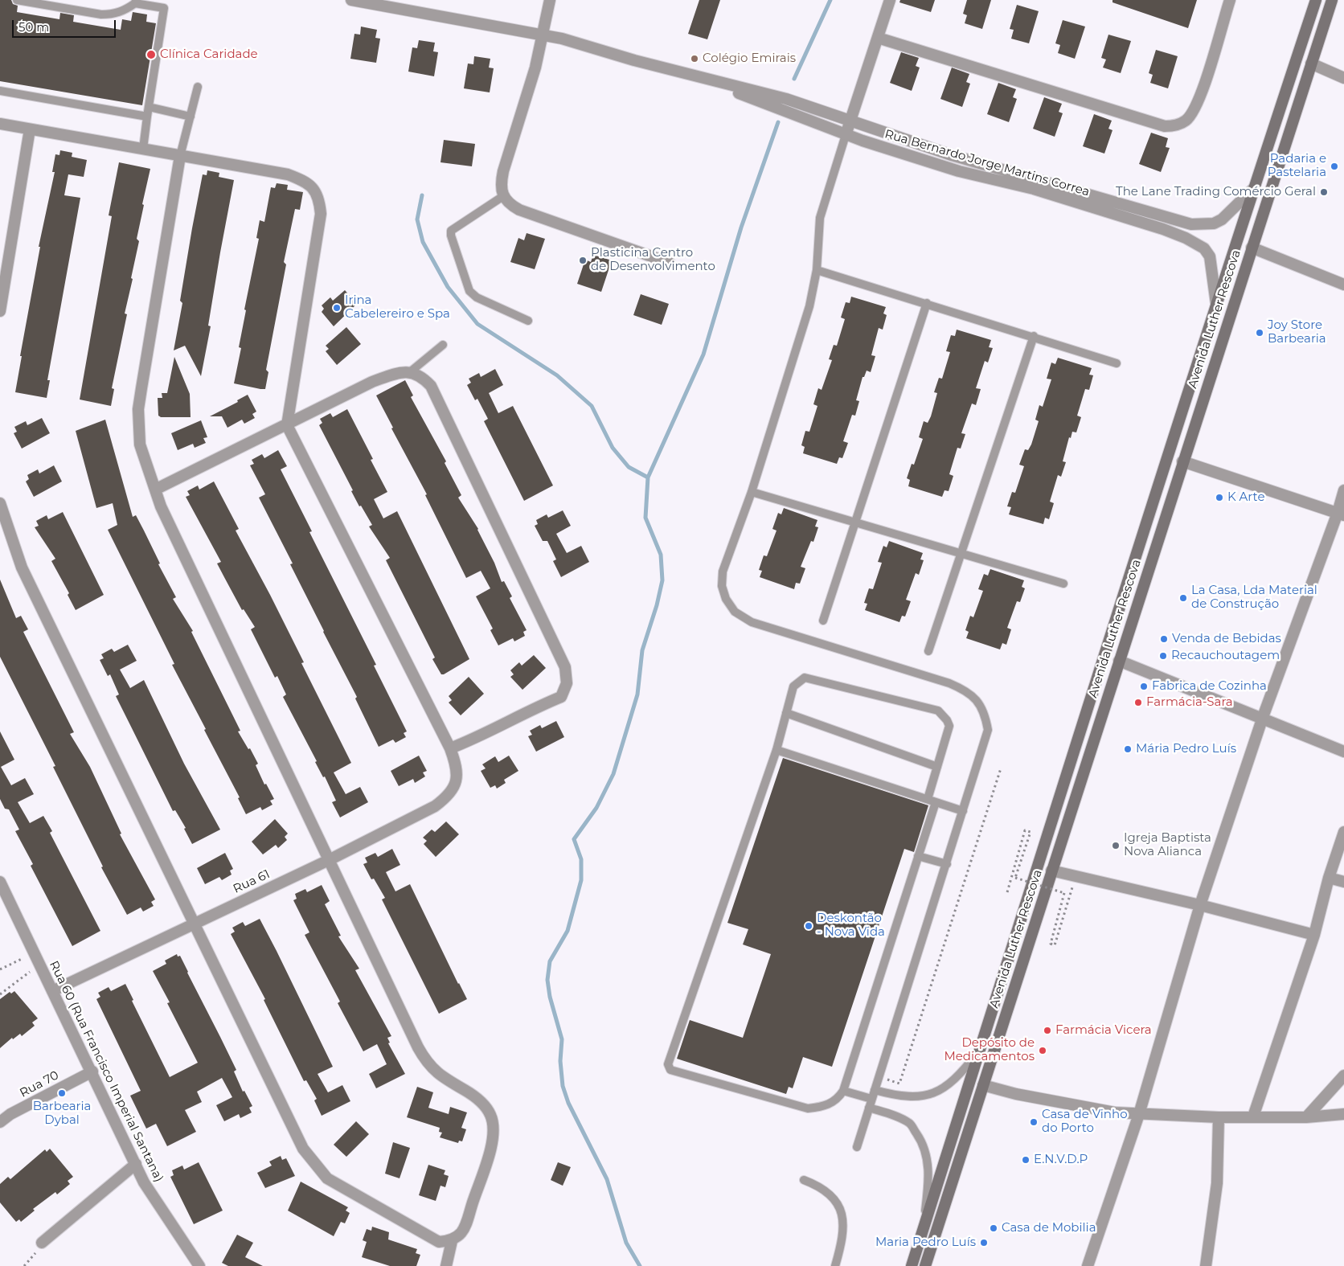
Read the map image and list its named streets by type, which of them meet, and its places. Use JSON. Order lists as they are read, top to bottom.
{
  "streets": {
    "main road": ["Avenida Luther Rescova"],
    "street": [
      "Rua Bernardo Jorge Martins Correa",
      "Rua 61",
      "Rua 60 (Rua Francisco Imperial Santana)",
      "Rua 70"
    ]
  },
  "crossings": [
    ["Rua Bernardo Jorge Martins Correa", "Avenida Luther Rescova"],
    ["Rua 61", "Rua 60 (Rua Francisco Imperial Santana)"],
    ["Rua 60 (Rua Francisco Imperial Santana)", "Rua 70"]
  ],
  "places": [
    "Clínica Caridade",
    "Colégio Emirais",
    "Padaria e Pastelaria",
    "The Lane Trading Comércio Geral",
    "Plasticina Centro de Desenvolvimento",
    "Irina Cabelereiro e Spa",
    "Joy Store Barbearia",
    "K Arte",
    "La Casa, Lda Material de Construção",
    "Venda de Bebidas",
    "Recauchoutagem",
    "Fabrica de Cozinha",
    "Farmácia-Sara",
    "Mária Pedro Luís",
    "Igreja Baptista Nova Alianca",
    "Deskontão - Nova Vida",
    "Farmácia Vicera",
    "Depósito de Medicamentos",
    "Barbearia Dybal",
    "Casa de Vinho do Porto",
    "E.N.V.D.P",
    "Casa de Mobilia",
    "Maria Pedro Luís"
  ],
  "scale_bar": "50 m"
}
